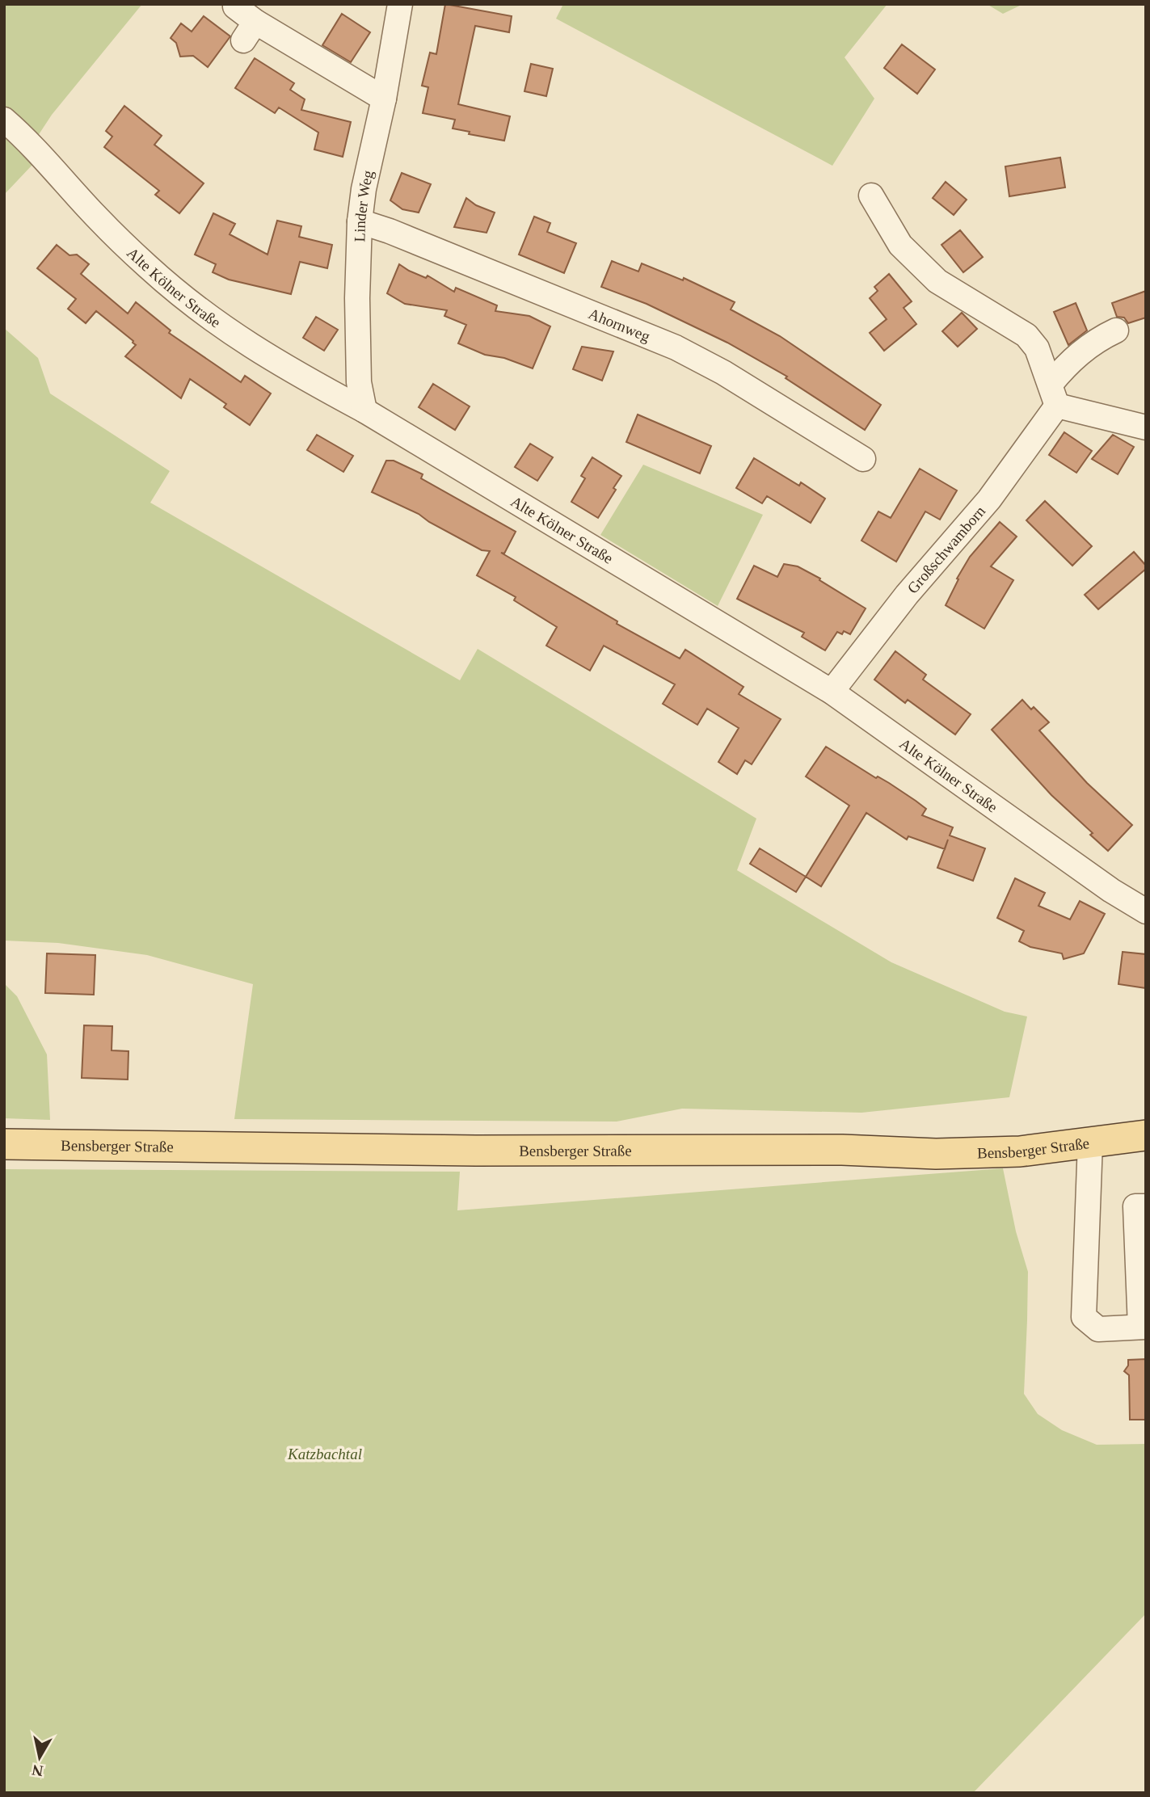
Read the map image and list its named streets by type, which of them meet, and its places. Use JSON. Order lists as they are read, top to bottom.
{
  "streets": {
    "main road": ["Bensberger Straße"],
    "street": [
      "Linder Weg",
      "Alte Kölner Straße",
      "Ahornweg",
      "Großschwamborn"
    ]
  },
  "crossings": [
    ["Linder Weg", "Alte Kölner Straße"],
    ["Linder Weg", "Ahornweg"],
    ["Alte Kölner Straße", "Großschwamborn"]
  ],
  "parks": ["Katzbachtal"],
  "north": "bottom"
}
